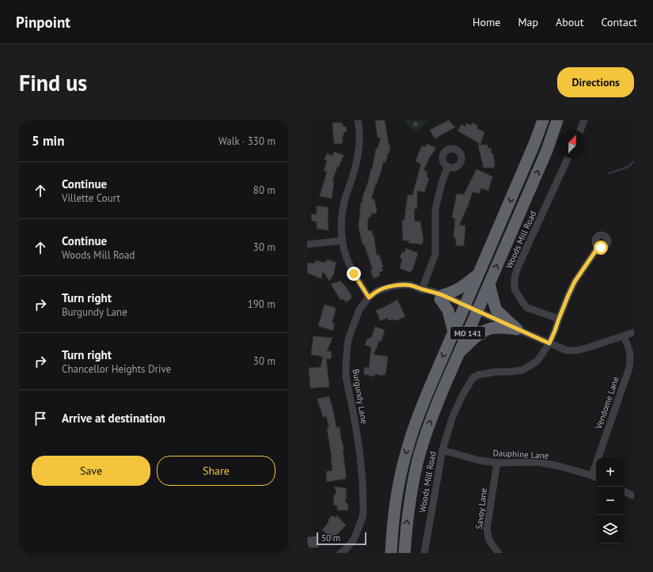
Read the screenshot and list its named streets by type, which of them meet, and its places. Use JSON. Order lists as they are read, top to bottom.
{
  "streets": {
    "highway": ["MO 141"],
    "street": [
      "Woods Mill Road",
      "Burgundy Lane",
      "Vendome Lane",
      "Dauphine Lane",
      "Savoy Lane"
    ]
  },
  "crossings": [
    ["Woods Mill Road", "Burgundy Lane"],
    ["Woods Mill Road", "Dauphine Lane"],
    ["MO 141", "Burgundy Lane"],
    ["Burgundy Lane", "Vendome Lane"],
    ["Vendome Lane", "Dauphine Lane"],
    ["Dauphine Lane", "Savoy Lane"]
  ],
  "scale_bar": "50 m",
  "north": "top right",
  "page": {
    "header": "Pinpoint",
    "nav": [
      "Home",
      "Map",
      "About",
      "Contact"
    ],
    "buttons": [
      "Directions",
      ["Save", "Share"]
    ],
    "title": "Find us",
    "heading": ["5 min", "Walk · 330 m"],
    "list": [
      ["Continue", "Villette Court", "80 m"],
      ["Continue", "Woods Mill Road", "30 m"],
      ["Turn right", "Burgundy Lane", "190 m"],
      ["Turn right", "Chancellor Heights Drive", "30 m"],
      "Arrive at destination"
    ],
    "map_buttons": ["+", "−"],
    "scale": "50 m"
  }
}
